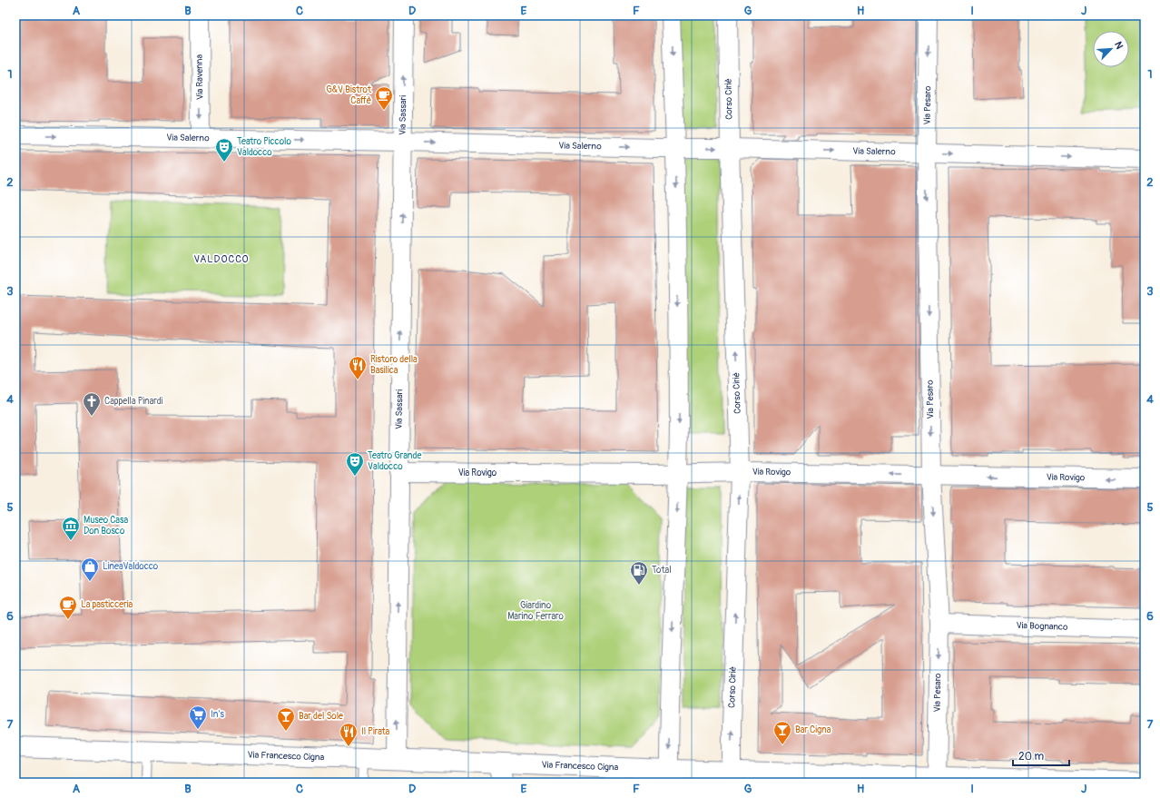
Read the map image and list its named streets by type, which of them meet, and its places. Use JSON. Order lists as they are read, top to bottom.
{
  "streets": {
    "street": [
      "Via Ravenna",
      "Corso Ciriè",
      "Via Pesaro",
      "Via Sassari",
      "Via Salerno",
      "Via Rovigo",
      "Via Bognanco",
      "Via Francesco Cigna"
    ]
  },
  "crossings": [
    ["Via Ravenna", "Via Salerno"],
    ["Corso Ciriè", "Via Salerno"],
    ["Corso Ciriè", "Via Rovigo"],
    ["Corso Ciriè", "Via Francesco Cigna"],
    ["Via Pesaro", "Via Salerno"],
    ["Via Pesaro", "Via Rovigo"],
    ["Via Pesaro", "Via Bognanco"],
    ["Via Pesaro", "Via Francesco Cigna"],
    ["Via Sassari", "Via Salerno"],
    ["Via Sassari", "Via Rovigo"],
    ["Via Sassari", "Via Francesco Cigna"]
  ],
  "one_way": [
    "Via Ravenna",
    "Via Pesaro",
    "Via Sassari",
    "Via Salerno",
    "Via Rovigo"
  ],
  "districts": ["VALDOCCO"],
  "parks": ["Giardino Marino Ferraro"],
  "places": {
    "cafe": ["G&V Bistrot Caffè", "La pasticceria"],
    "theatre": ["Teatro Piccolo Valdocco", "Teatro Grande Valdocco"],
    "restaurant": ["Ristoro della Basilica", "Il Pirata"],
    "church": ["Cappella Pinardi"],
    "museum": ["Museo Casa Don Bosco"],
    "shop": ["LineaValdocco"],
    "fuel station": ["Total"],
    "supermarket": ["In's"],
    "bar": ["Bar del Sole", "Bar Cigna"]
  },
  "scale_bar": "20 m",
  "north": "top right",
  "grid": {
    "columns": [
      "A",
      "B",
      "C",
      "D",
      "E",
      "F",
      "G",
      "H",
      "I",
      "J"
    ],
    "rows": [
      "1",
      "2",
      "3",
      "4",
      "5",
      "6",
      "7"
    ]
  }
}
